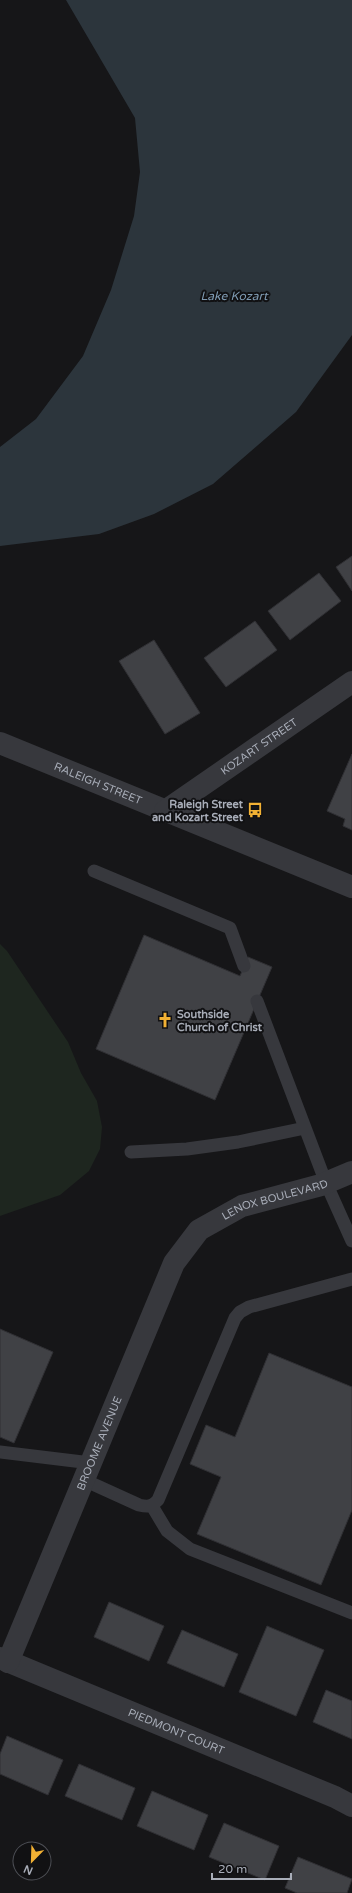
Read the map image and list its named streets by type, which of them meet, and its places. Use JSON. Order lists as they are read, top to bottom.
{
  "streets": {
    "street": [
      "KOZART STREET",
      "RALEIGH STREET",
      "LENOX BOULEVARD",
      "BROOME AVENUE",
      "PIEDMONT COURT"
    ]
  },
  "crossings": [
    ["KOZART STREET", "RALEIGH STREET"],
    ["LENOX BOULEVARD", "BROOME AVENUE"],
    ["BROOME AVENUE", "PIEDMONT COURT"]
  ],
  "water": ["Lake Kozart"],
  "places": {
    "bus stop": ["Raleigh Street and Kozart Street"],
    "church": ["Southside Church of Christ"]
  },
  "scale_bar": "20 m",
  "north": "bottom left"
}
